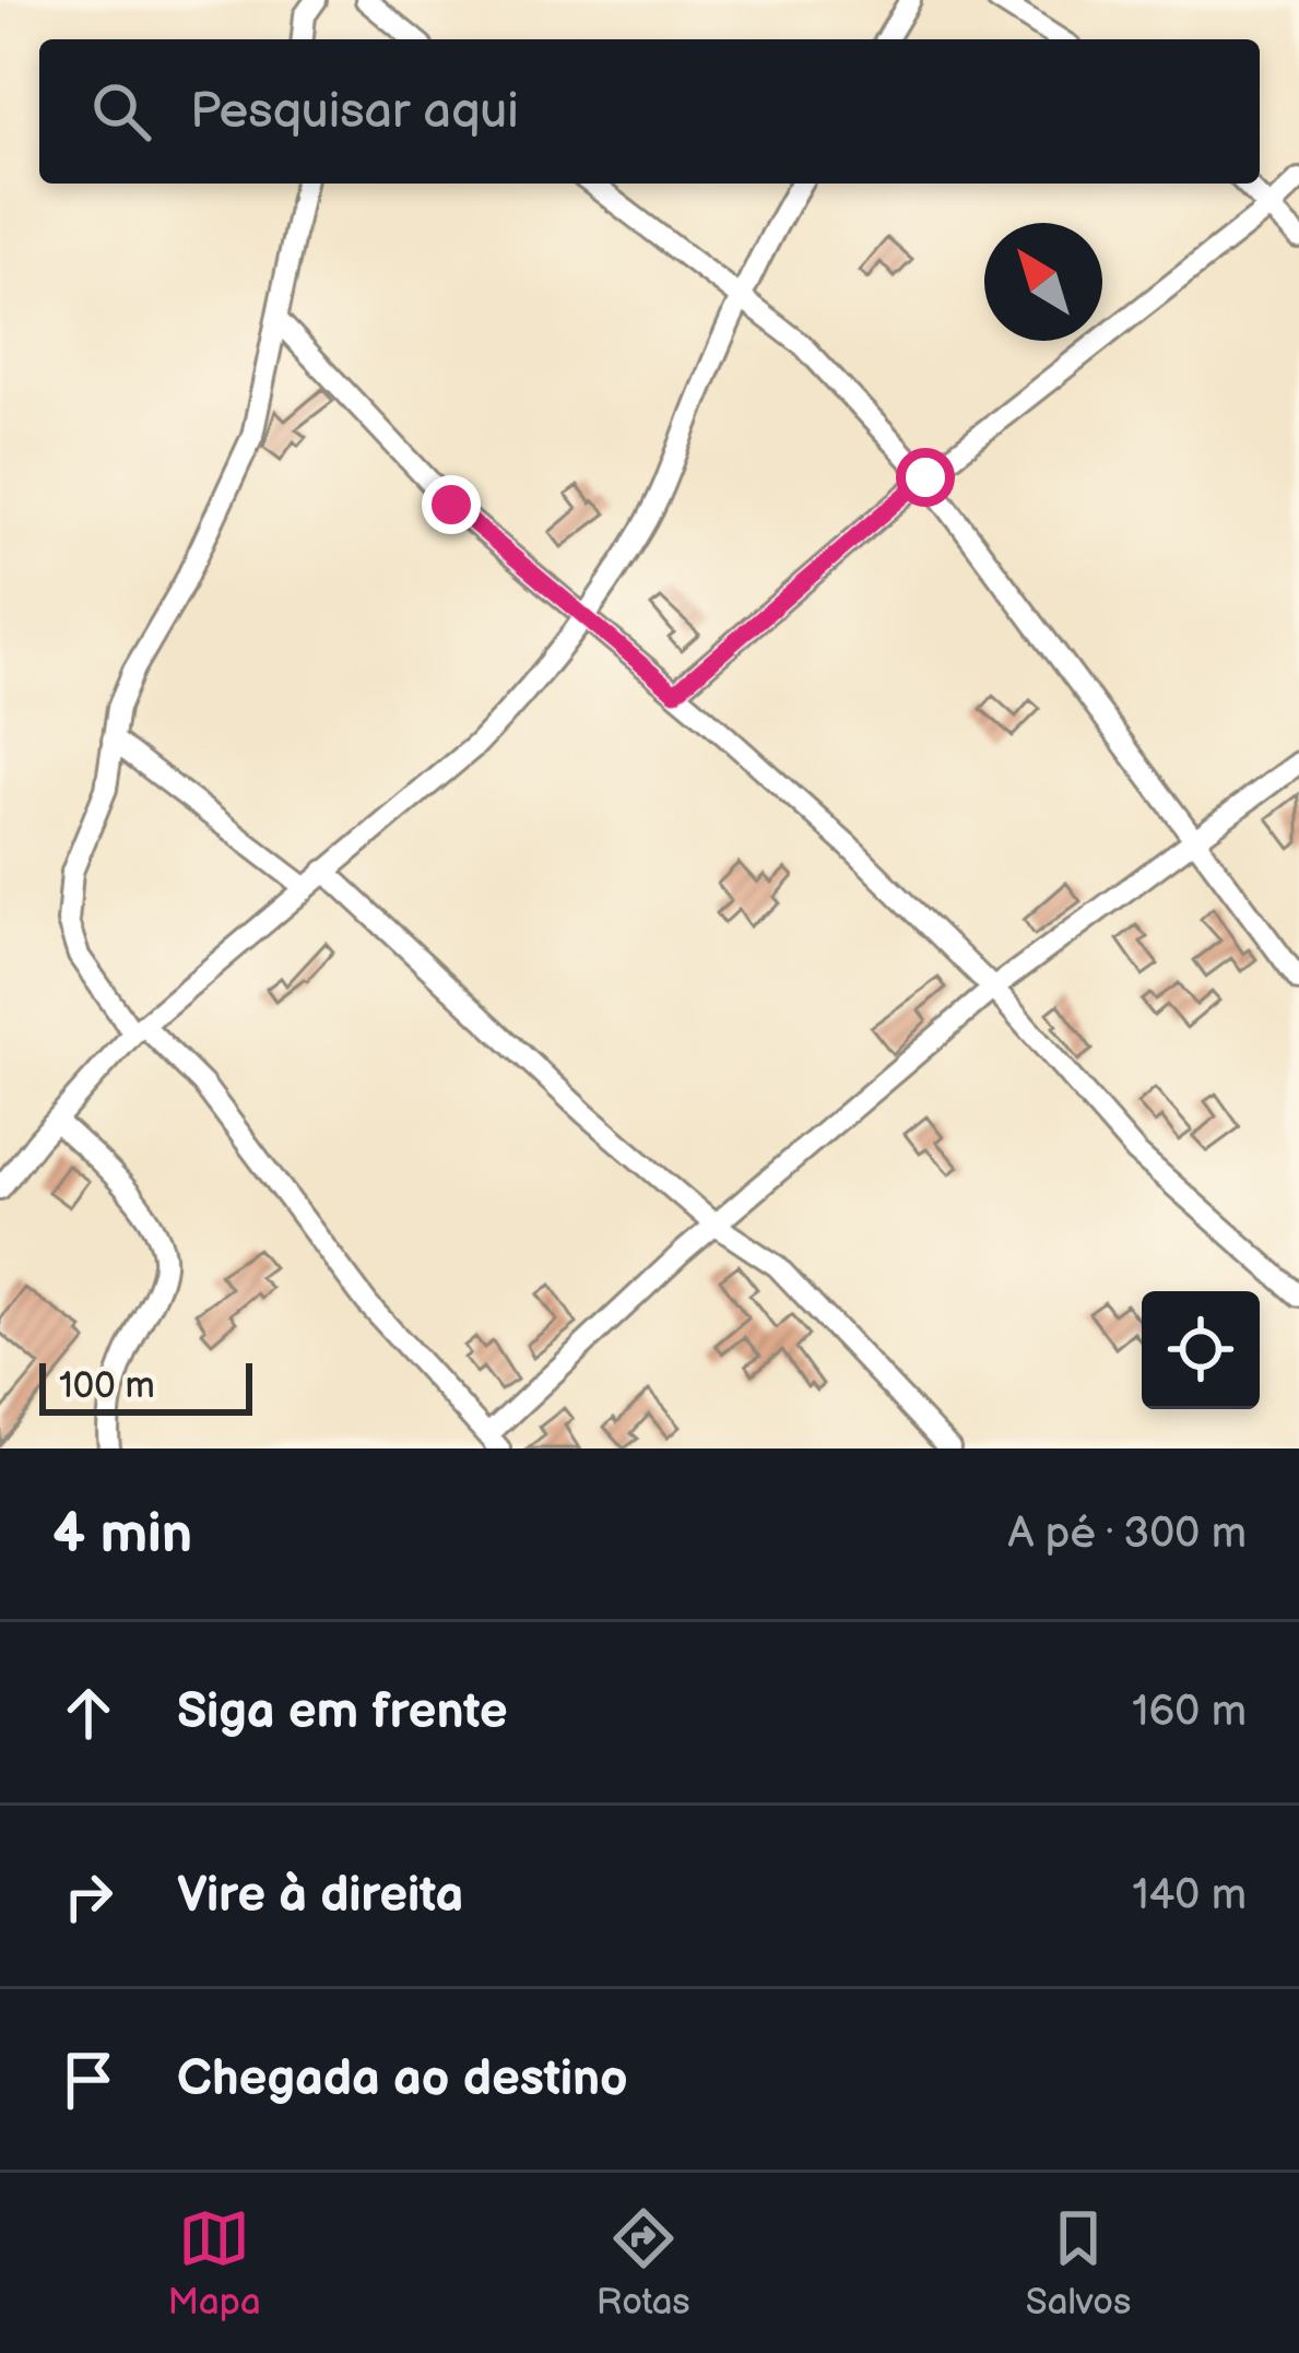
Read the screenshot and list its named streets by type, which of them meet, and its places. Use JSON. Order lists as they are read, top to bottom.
{
  "scale_bar": "100 m",
  "north": "top left",
  "page": {
    "search": "Pesquisar aqui",
    "scale": "100 m",
    "heading": ["4 min", "A pé · 300 m"],
    "list": [
      ["Siga em frente", "160 m"],
      ["Vire à direita", "140 m"],
      "Chegada ao destino"
    ],
    "nav": ["Mapa", "Rotas", "Salvos"]
  }
}
